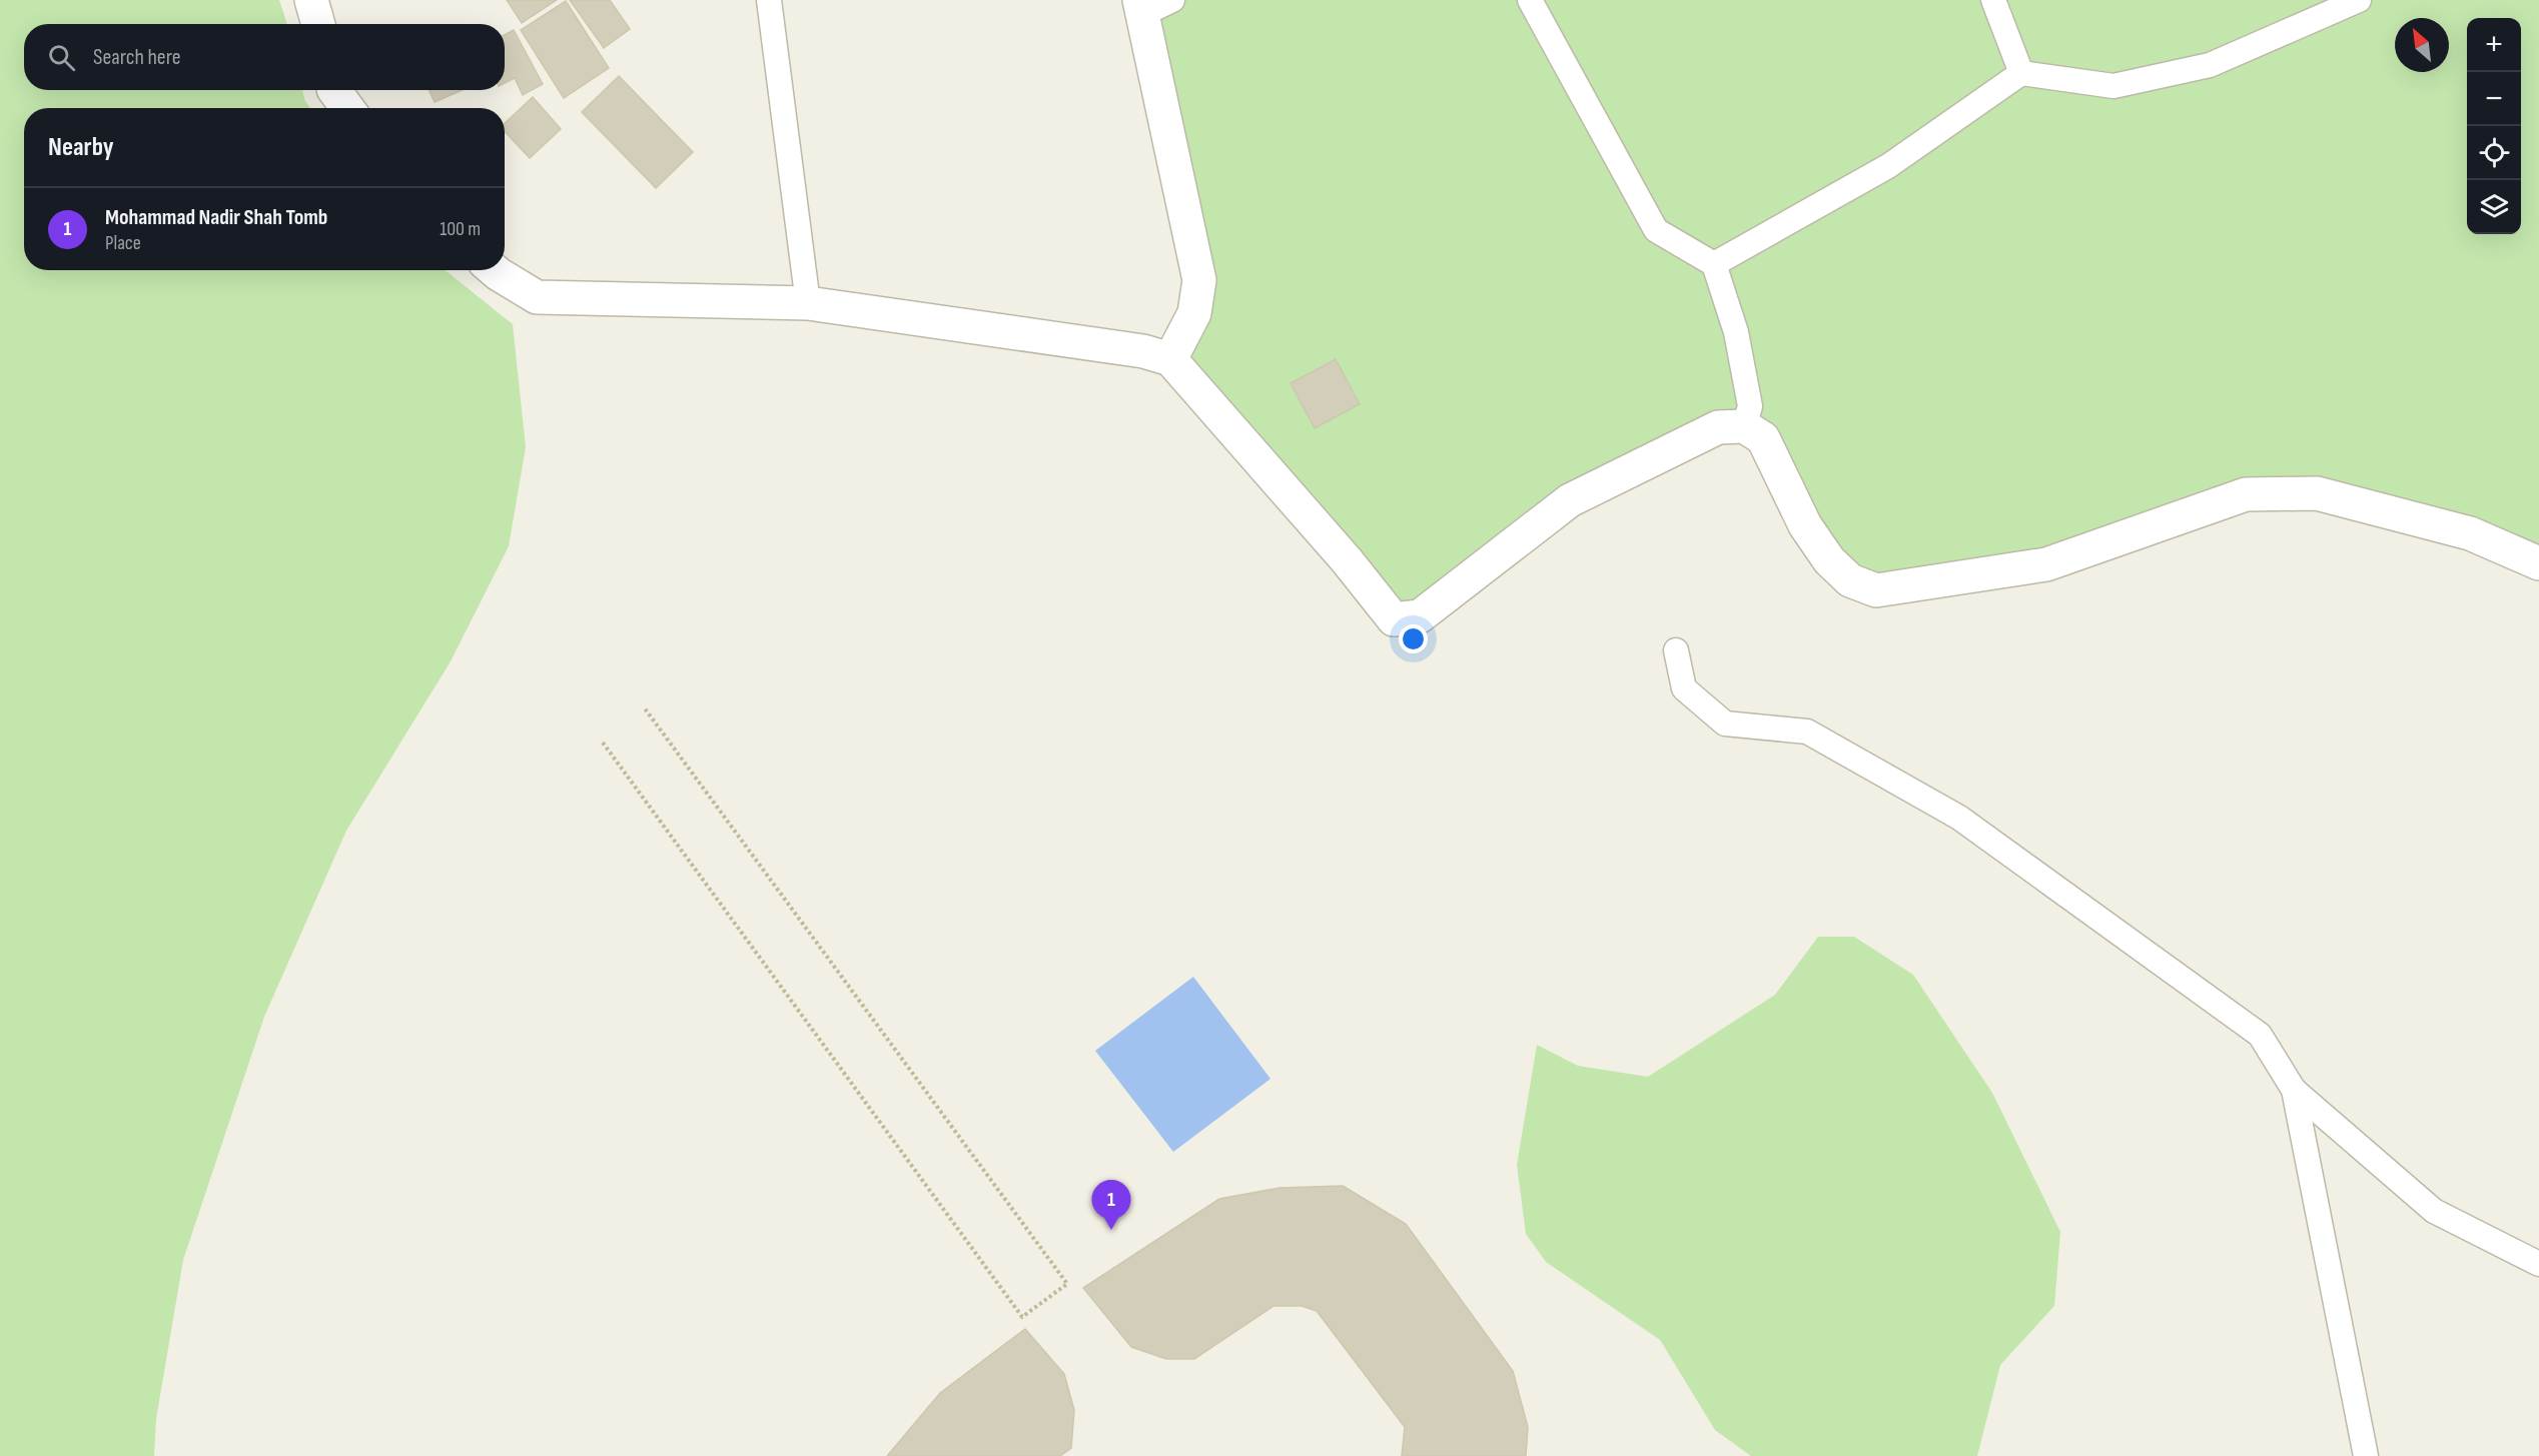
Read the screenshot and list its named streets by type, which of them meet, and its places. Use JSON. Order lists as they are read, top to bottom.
{
  "north": "top left",
  "page": {
    "map_buttons": ["+", "−"],
    "search": "Search here",
    "heading": "Nearby",
    "list": [
      {
        "mark": "1",
        "name": "Mohammad Nadir Shah Tomb",
        "note": "Place",
        "value": "100 m"
      }
    ],
    "pins": "1"
  }
}
